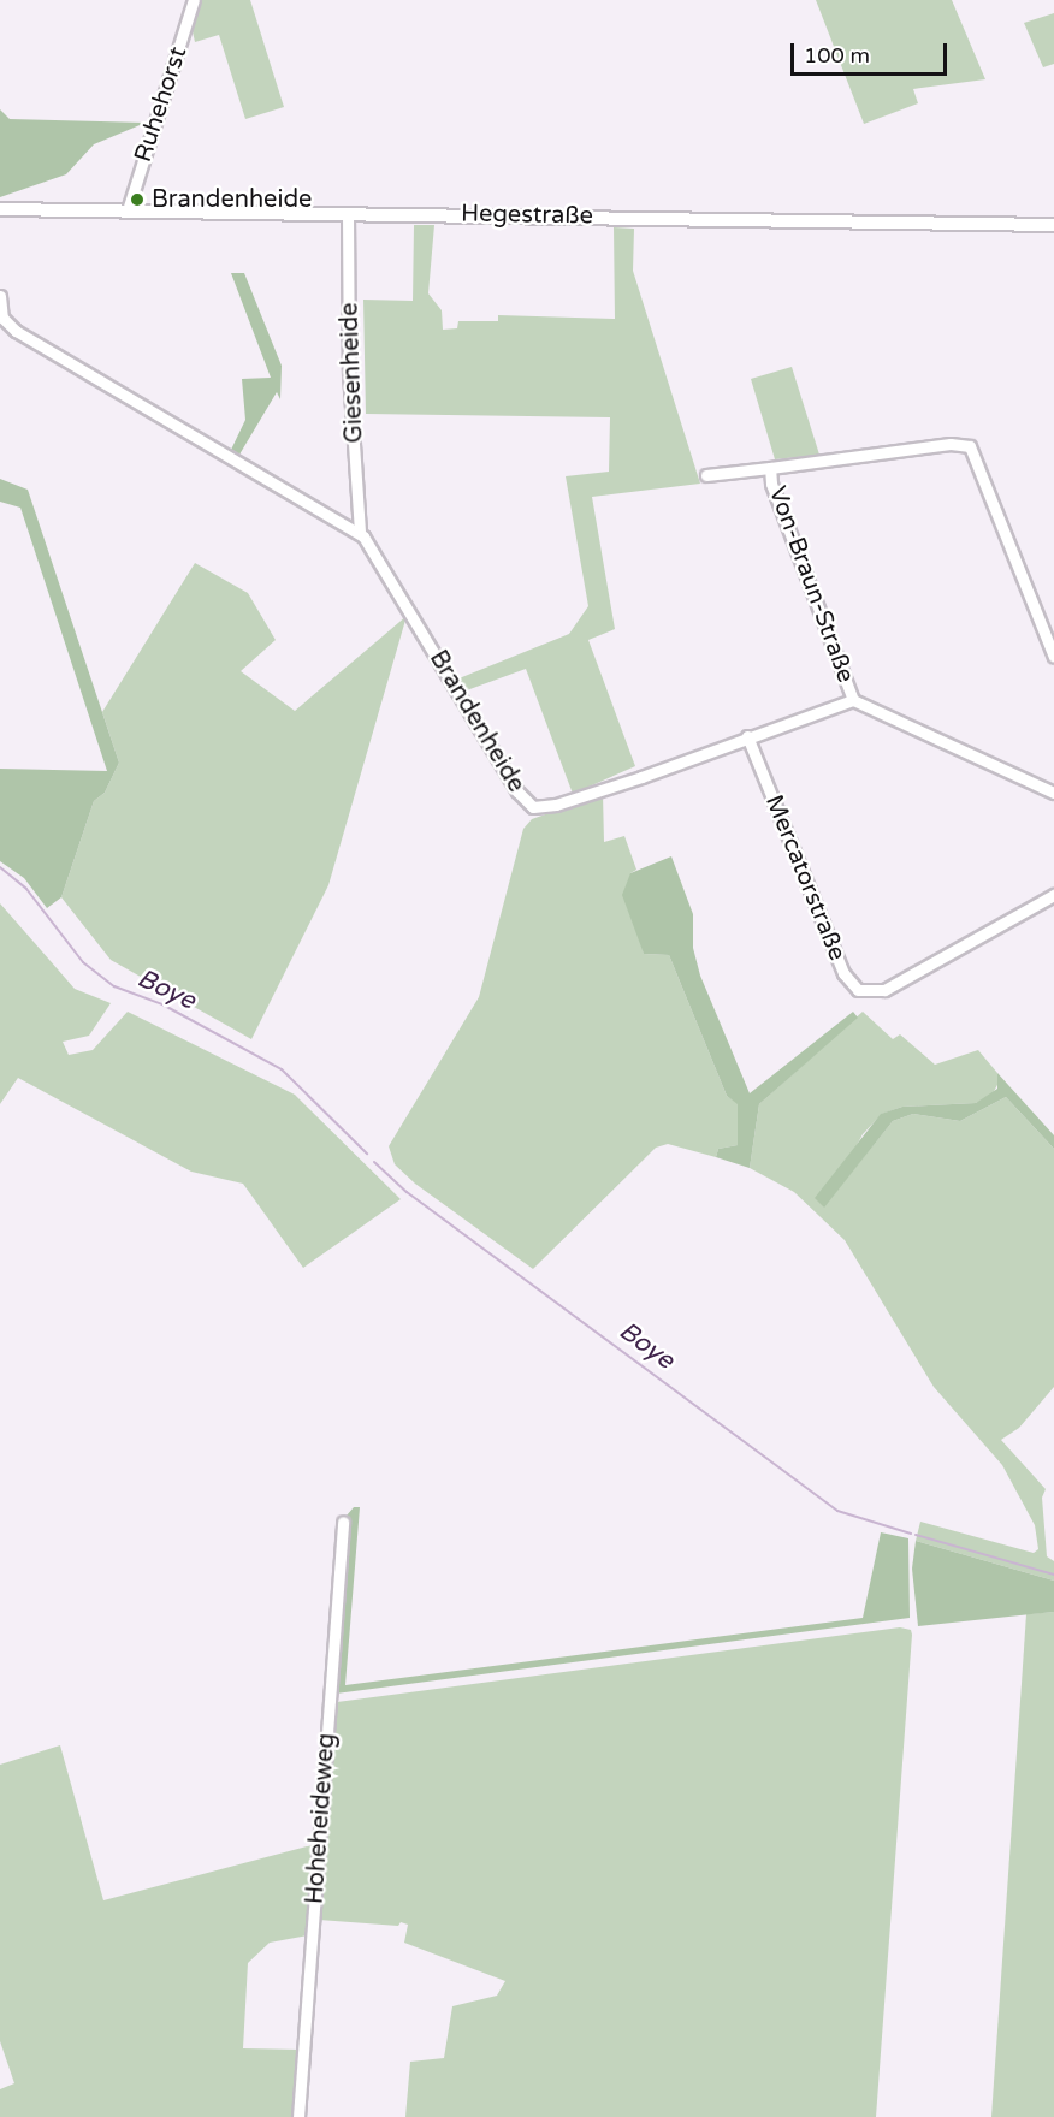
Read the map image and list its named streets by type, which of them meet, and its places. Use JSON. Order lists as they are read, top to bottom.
{
  "streets": {
    "street": [
      "Ruhehorst",
      "Hegestraße",
      "Giesenheide",
      "Von-Braun-Straße",
      "Brandenheide",
      "Mercatorstraße",
      "Hoheheideweg"
    ]
  },
  "crossings": [
    ["Ruhehorst", "Hegestraße"],
    ["Hegestraße", "Giesenheide"],
    ["Giesenheide", "Brandenheide"],
    ["Von-Braun-Straße", "Brandenheide"],
    ["Brandenheide", "Mercatorstraße"]
  ],
  "water": ["Boye"],
  "places": ["Brandenheide"],
  "scale_bar": "100 m"
}
